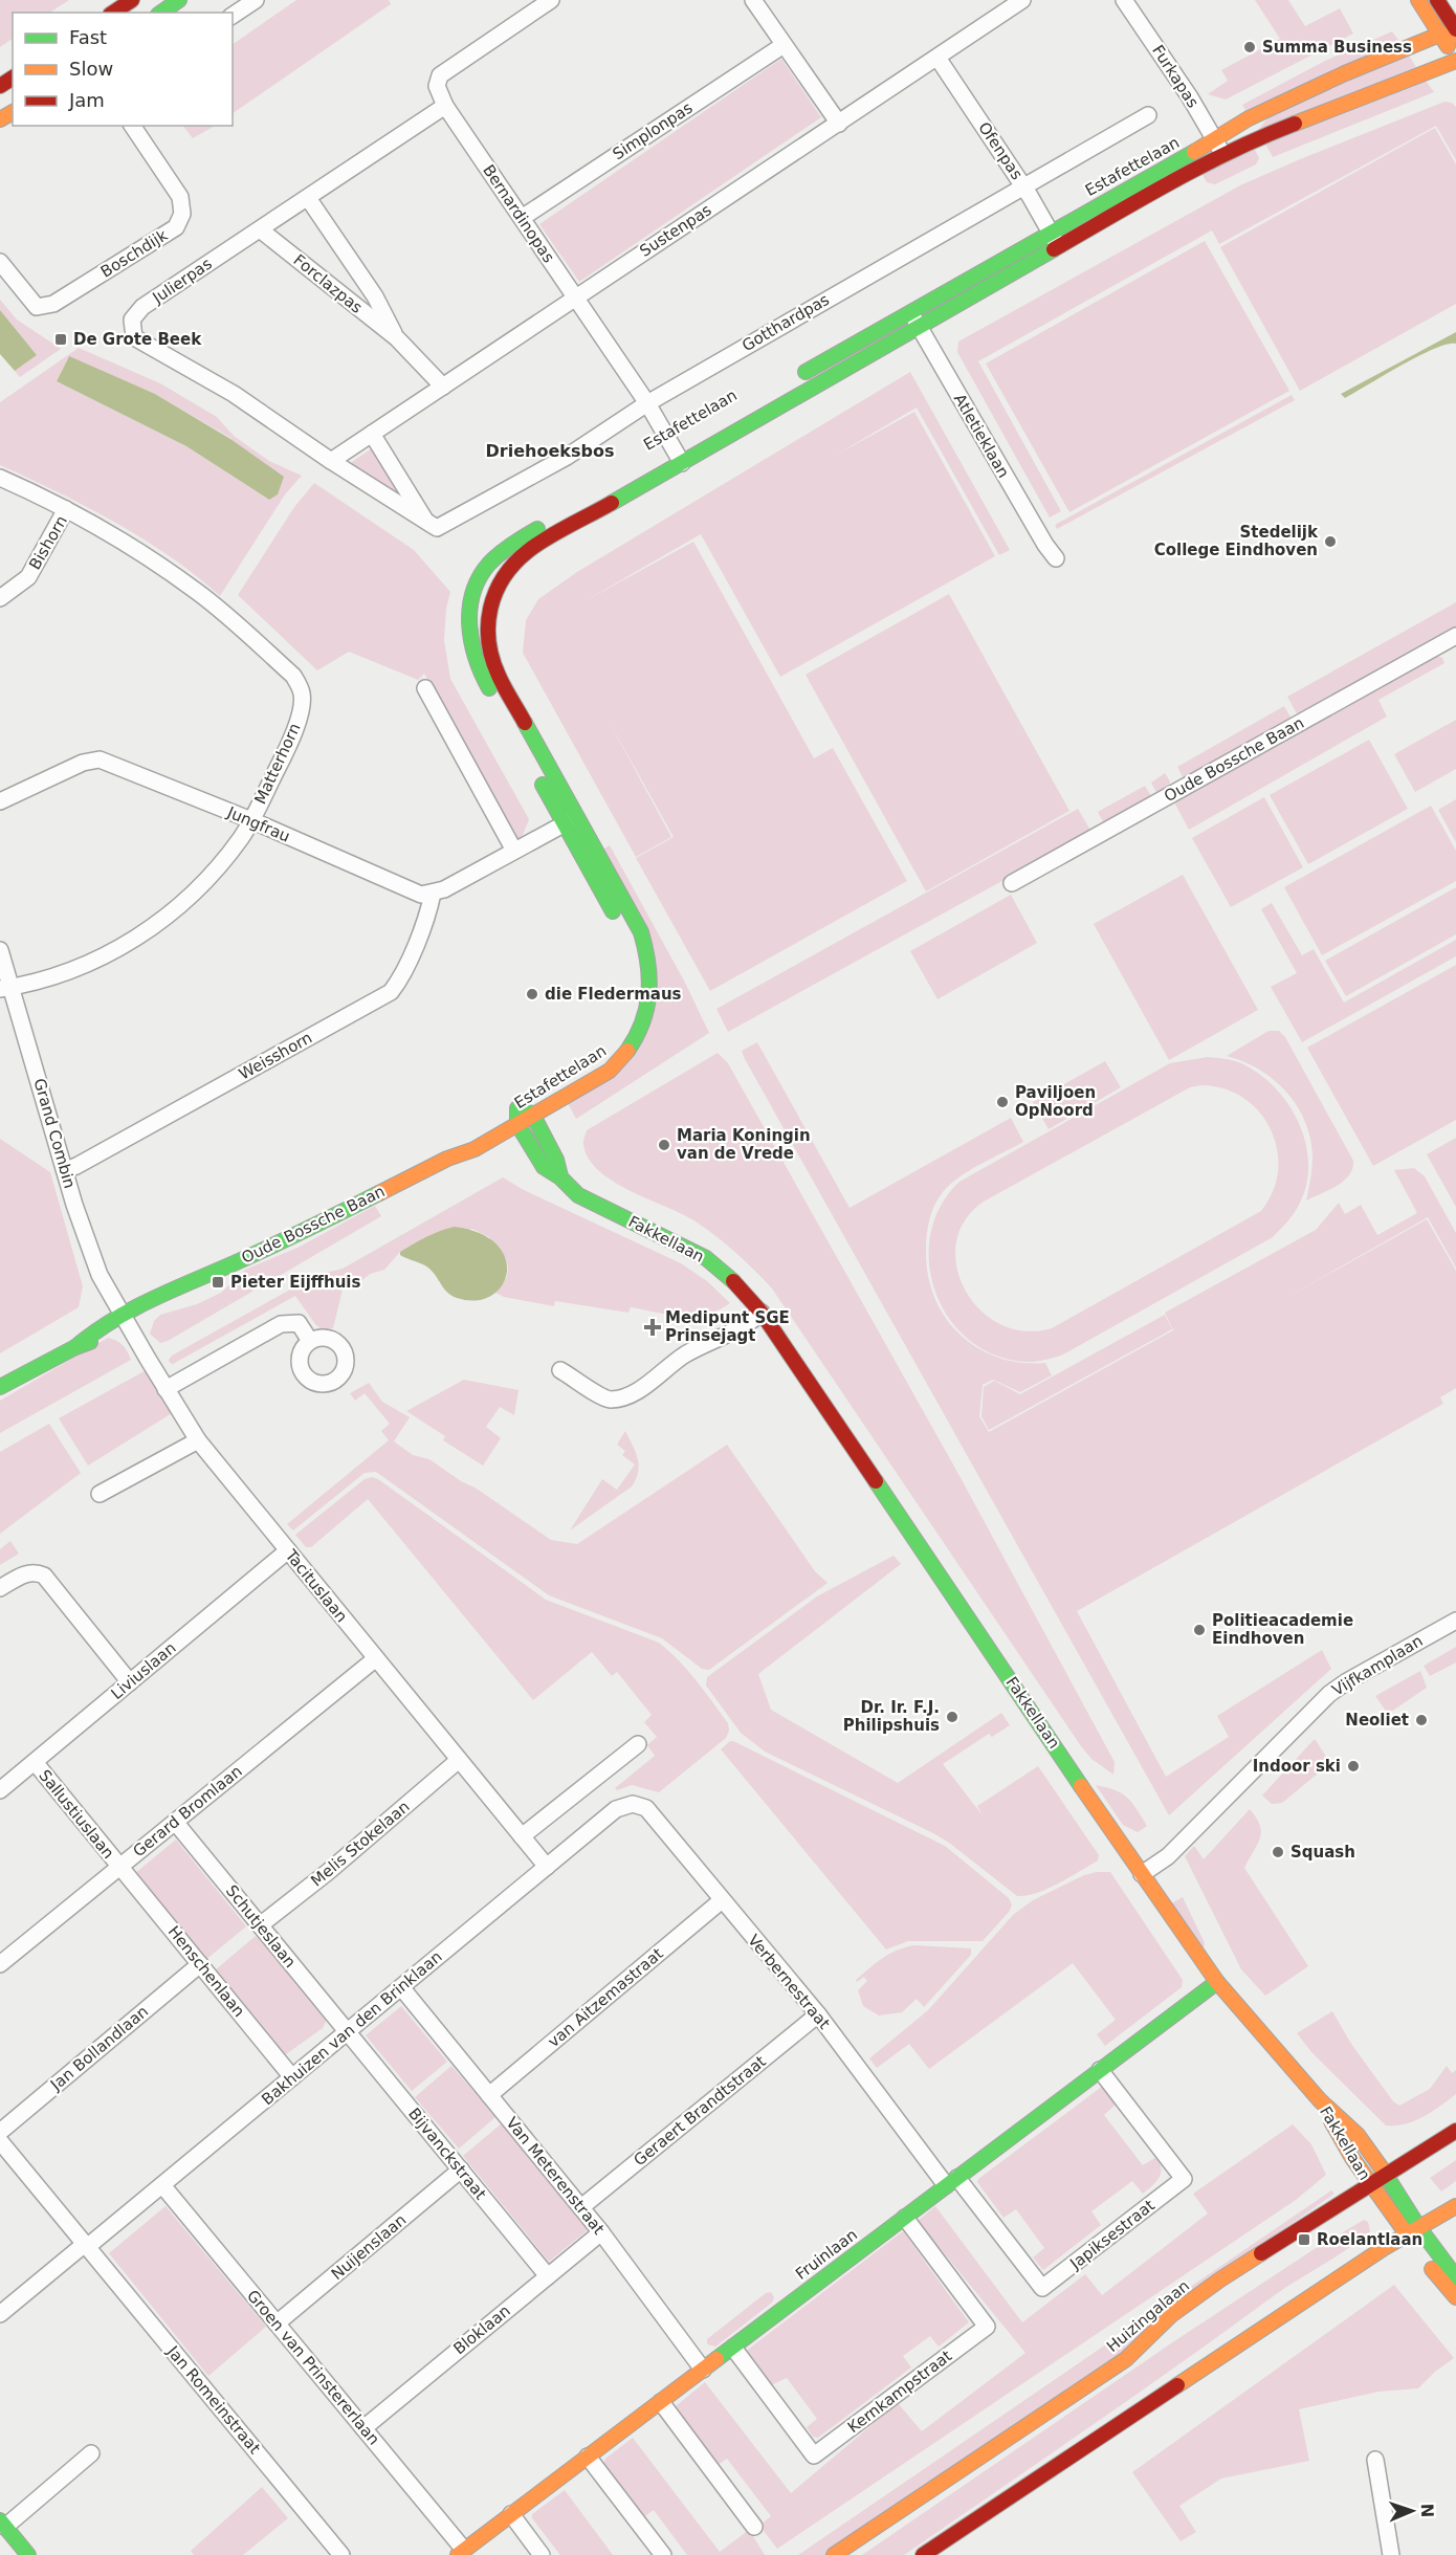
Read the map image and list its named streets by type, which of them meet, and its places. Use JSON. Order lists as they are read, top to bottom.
{
  "streets": {
    "street": [
      "Furkapas",
      "Simplonpas",
      "Ofenpas",
      "Estafettelaan",
      "Bernardinopas",
      "Sustenpas",
      "Boschdijk",
      "Julierpas",
      "Forclazpas",
      "Gotthardpas",
      "Atletieklaan",
      "Bishorn",
      "Oude Bossche Baan",
      "Matterhorn",
      "Jungfrau",
      "Weisshorn",
      "Grand Combin",
      "Fakkellaan",
      "Tacituslaan",
      "Vijfkamplaan",
      "Liviuslaan",
      "Gerard Bromlaan",
      "Sallustiuslaan",
      "Melis Stokelaan",
      "Schutjeslaan",
      "Henschenlaan",
      "Verbernestraat",
      "van Aitzemastraat",
      "Bakhuizen van den Brinklaan",
      "Jan Bollandlaan",
      "Geraert Brandtstraat",
      "Bijvanckstraat",
      "Van Meterenstraat",
      "Japiksestraat",
      "Nuijenslaan",
      "Fruinlaan",
      "Huizingalaan",
      "Bloklaan",
      "Groen van Prinstererlaan",
      "Kernkampstraat",
      "Jan Romeinstraat"
    ]
  },
  "crossings": [
    ["Furkapas", "Estafettelaan"],
    ["Simplonpas", "Bernardinopas"],
    ["Ofenpas", "Estafettelaan"],
    ["Ofenpas", "Sustenpas"],
    ["Ofenpas", "Gotthardpas"],
    ["Estafettelaan", "Bernardinopas"],
    ["Estafettelaan", "Atletieklaan"],
    ["Estafettelaan", "Oude Bossche Baan"],
    ["Estafettelaan", "Fakkellaan"],
    ["Bernardinopas", "Sustenpas"],
    ["Bernardinopas", "Julierpas"],
    ["Bernardinopas", "Gotthardpas"],
    ["Sustenpas", "Julierpas"],
    ["Sustenpas", "Forclazpas"],
    ["Julierpas", "Forclazpas"],
    ["Bishorn", "Matterhorn"],
    ["Oude Bossche Baan", "Grand Combin"],
    ["Oude Bossche Baan", "Fakkellaan"],
    ["Oude Bossche Baan", "Tacituslaan"],
    ["Matterhorn", "Jungfrau"],
    ["Matterhorn", "Grand Combin"],
    ["Jungfrau", "Weisshorn"],
    ["Weisshorn", "Grand Combin"],
    ["Grand Combin", "Tacituslaan"],
    ["Fakkellaan", "Vijfkamplaan"],
    ["Fakkellaan", "Fruinlaan"],
    ["Fakkellaan", "Huizingalaan"],
    ["Tacituslaan", "Liviuslaan"],
    ["Tacituslaan", "Gerard Bromlaan"],
    ["Tacituslaan", "Melis Stokelaan"],
    ["Tacituslaan", "Bakhuizen van den Brinklaan"],
    ["Liviuslaan", "Sallustiuslaan"],
    ["Gerard Bromlaan", "Sallustiuslaan"],
    ["Gerard Bromlaan", "Schutjeslaan"],
    ["Gerard Bromlaan", "Henschenlaan"],
    ["Sallustiuslaan", "Henschenlaan"],
    ["Melis Stokelaan", "Schutjeslaan"],
    ["Schutjeslaan", "Bakhuizen van den Brinklaan"],
    ["Schutjeslaan", "Bijvanckstraat"],
    ["Henschenlaan", "Bakhuizen van den Brinklaan"],
    ["Henschenlaan", "Jan Bollandlaan"],
    ["Verbernestraat", "van Aitzemastraat"],
    ["Verbernestraat", "Bakhuizen van den Brinklaan"],
    ["Verbernestraat", "Geraert Brandtstraat"],
    ["Verbernestraat", "Japiksestraat"],
    ["Verbernestraat", "Fruinlaan"],
    ["van Aitzemastraat", "Van Meterenstraat"],
    ["Bakhuizen van den Brinklaan", "Bijvanckstraat"],
    ["Bakhuizen van den Brinklaan", "Van Meterenstraat"],
    ["Bakhuizen van den Brinklaan", "Groen van Prinstererlaan"],
    ["Bakhuizen van den Brinklaan", "Jan Romeinstraat"],
    ["Geraert Brandtstraat", "Van Meterenstraat"],
    ["Bijvanckstraat", "Nuijenslaan"],
    ["Bijvanckstraat", "Bloklaan"],
    ["Van Meterenstraat", "Fruinlaan"],
    ["Van Meterenstraat", "Bloklaan"],
    ["Japiksestraat", "Fruinlaan"],
    ["Nuijenslaan", "Groen van Prinstererlaan"],
    ["Fruinlaan", "Groen van Prinstererlaan"],
    ["Fruinlaan", "Kernkampstraat"],
    ["Bloklaan", "Groen van Prinstererlaan"]
  ],
  "districts": ["Driehoeksbos"],
  "places": {
    "other": [
      "Summa Business",
      "Stedelijk College Eindhoven",
      "die Fledermaus",
      "Paviljoen OpNoord",
      "Maria Koningin van de Vrede",
      "Politieacademie Eindhoven",
      "Dr. Ir. F.J. Philipshuis",
      "Neoliet",
      "Indoor ski",
      "Squash"
    ],
    "transit": ["De Grote Beek", "Pieter Eijffhuis", "Roelantlaan"],
    "health": ["Medipunt SGE Prinsejagt"]
  },
  "legend": ["Fast", "Slow", "Jam"],
  "north": "right"
}
